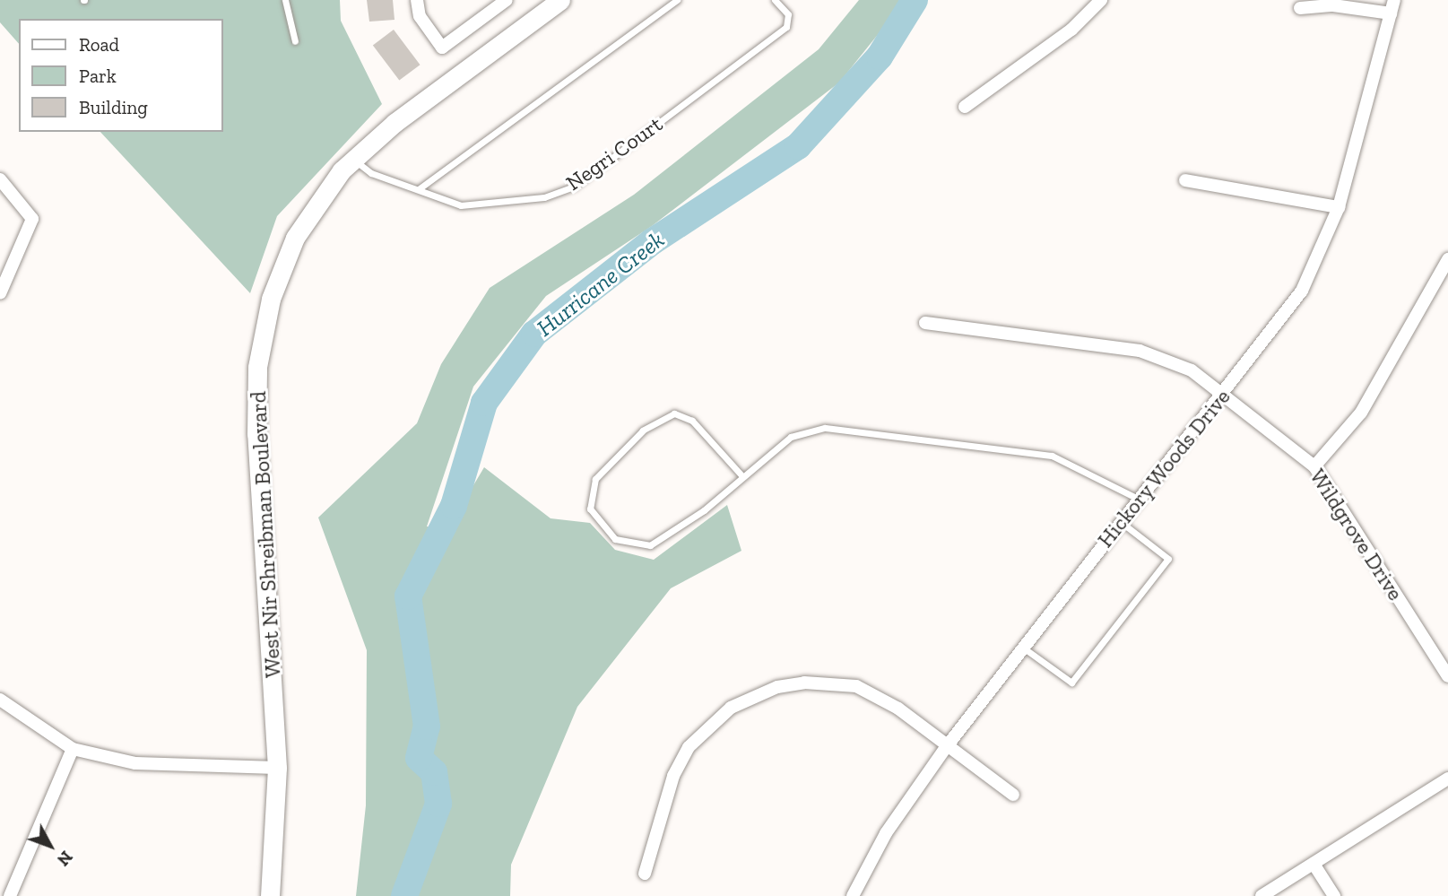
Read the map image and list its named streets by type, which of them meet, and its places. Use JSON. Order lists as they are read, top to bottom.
{
  "streets": {
    "main road": ["West Nir Shreibman Boulevard"],
    "street": ["Hickory Woods Drive", "Wildgrove Drive"],
    "lane": ["Negri Court"]
  },
  "crossings": [
    ["Negri Court", "West Nir Shreibman Boulevard"],
    ["Hickory Woods Drive", "Wildgrove Drive"]
  ],
  "water": ["Hurricane Creek"],
  "legend": ["Road", "Park", "Building"],
  "north": "bottom right"
}
